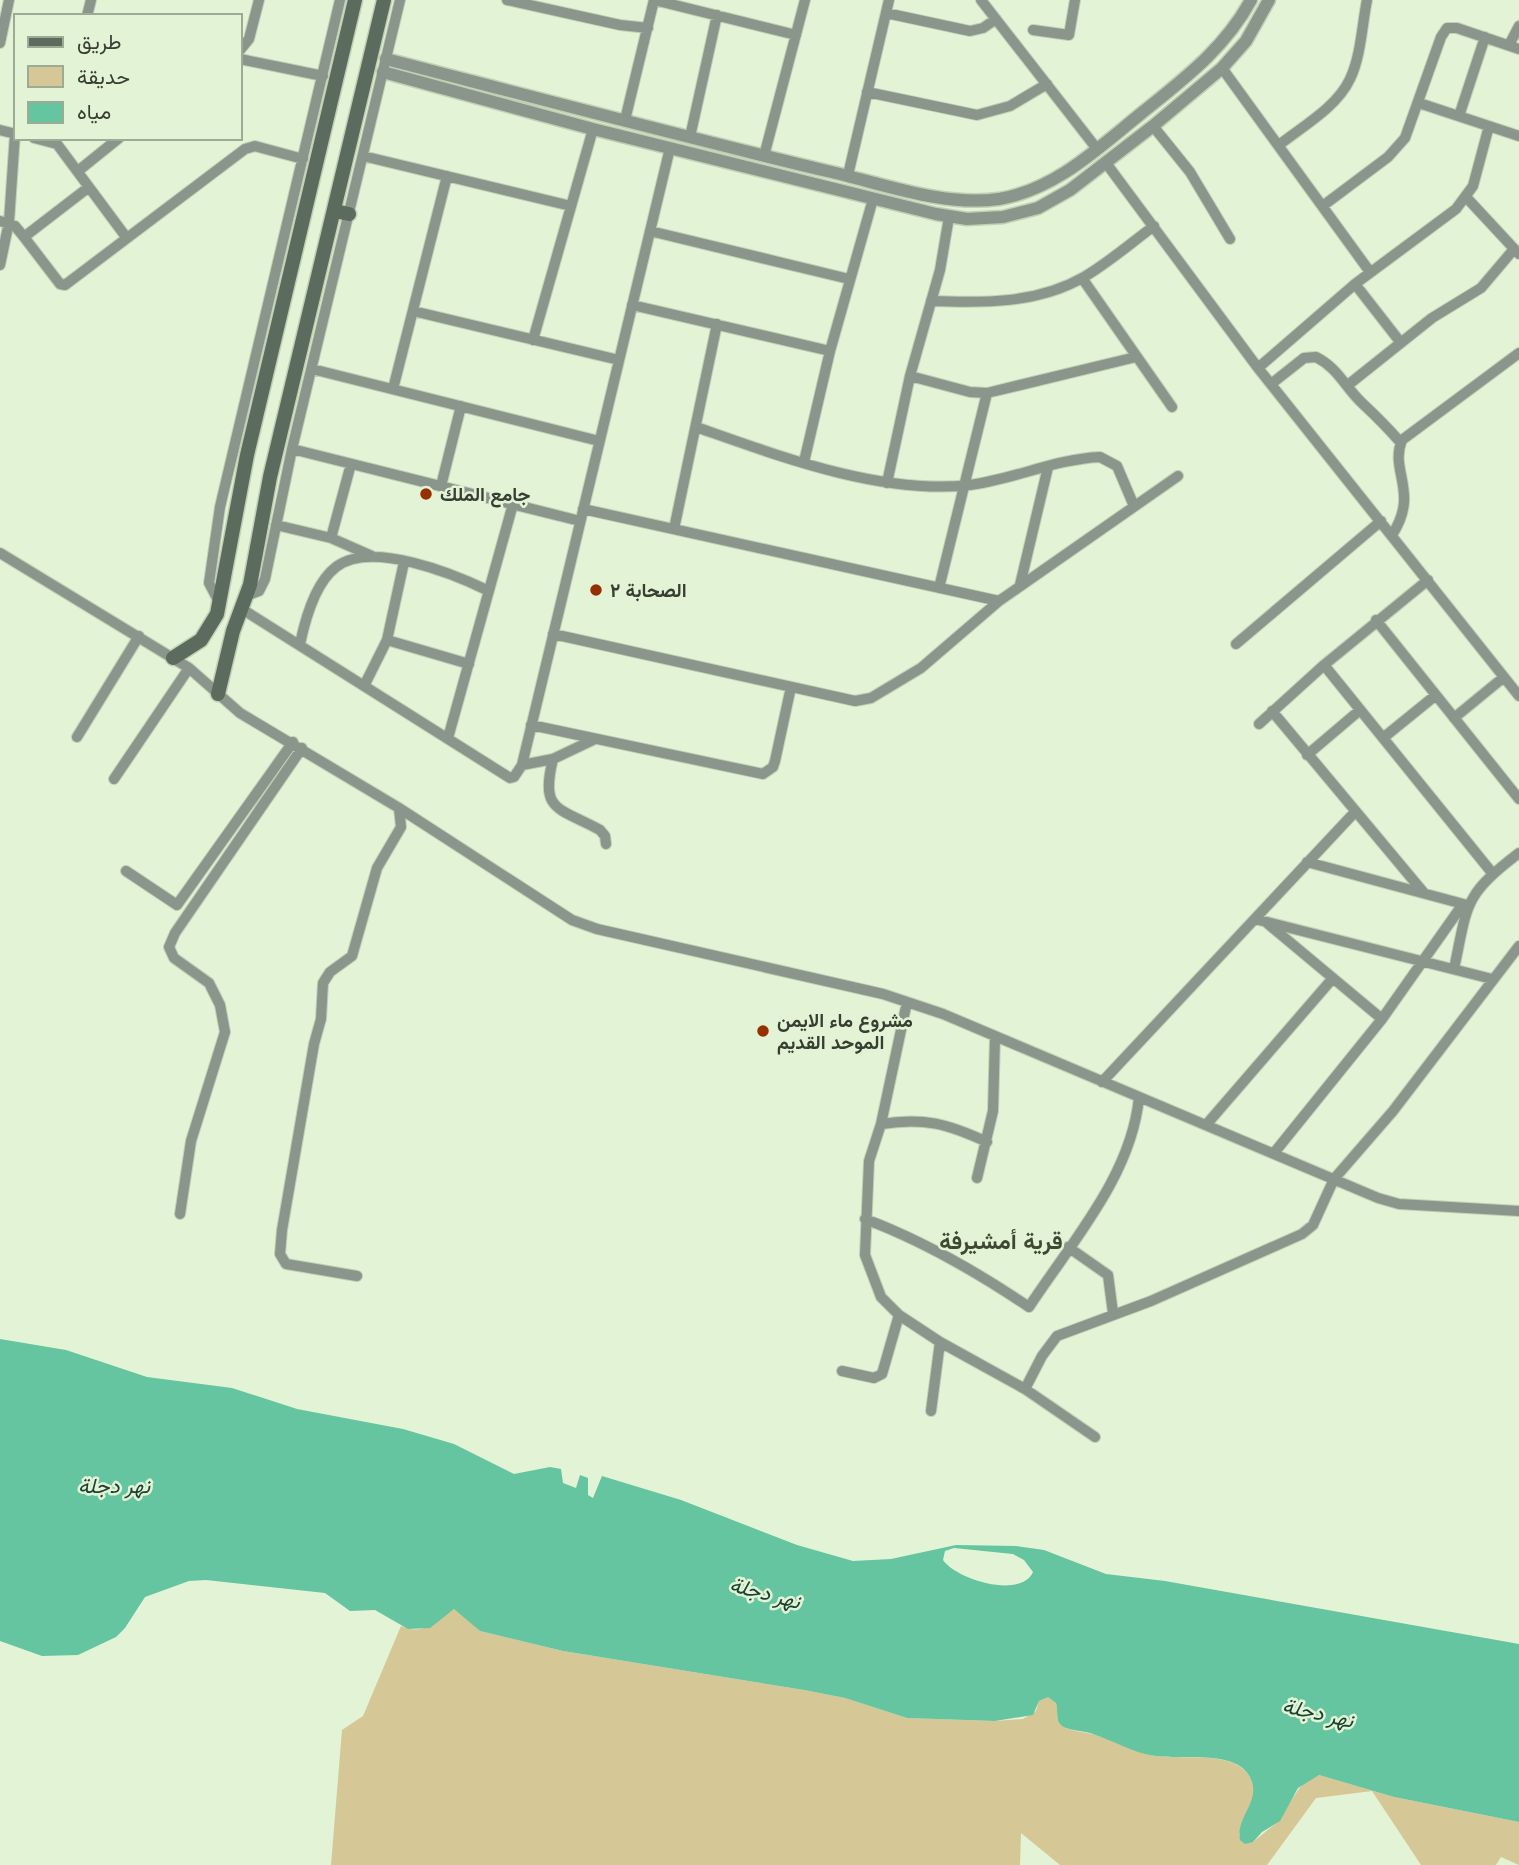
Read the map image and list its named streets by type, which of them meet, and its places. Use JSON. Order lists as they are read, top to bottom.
{
  "districts": ["قرية أمشيرفة"],
  "water": ["نهر دجلة"],
  "places": ["جامع الملك", "الصحابة ٢", "مشروع ماء الايمن الموحد القديم"],
  "legend": ["طريق", "حديقة", "مياه"]
}
